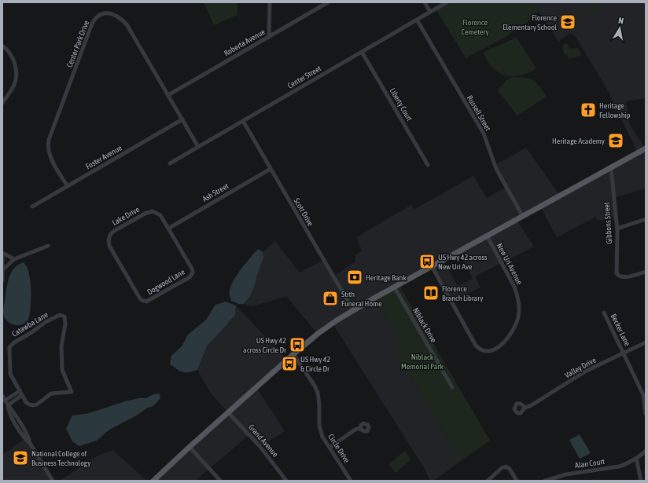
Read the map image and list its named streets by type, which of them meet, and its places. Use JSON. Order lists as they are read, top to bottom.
{
  "streets": {
    "street": [
      "Roberta Avenue",
      "Center Park Drive",
      "Center Street",
      "Liberty Court",
      "Russell Street",
      "Foster Avenue",
      "Ash Street",
      "Scott Drive",
      "Lake Drive",
      "Gibbons Street",
      "New Uri Avenue",
      "Dogwood Lane",
      "Catawba Lane",
      "Niblack Drive",
      "Becker Lane",
      "Valley Drive",
      "Grand Avenue",
      "Circle Drive",
      "Alan Court"
    ]
  },
  "crossings": [
    ["Roberta Avenue", "Center Park Drive"],
    ["Center Park Drive", "Center Street"],
    ["Center Park Drive", "Foster Avenue"],
    ["Center Street", "Liberty Court"],
    ["Center Street", "Russell Street"],
    ["Center Street", "Scott Drive"],
    ["Ash Street", "Scott Drive"],
    ["Ash Street", "Lake Drive"],
    ["Lake Drive", "Dogwood Lane"],
    ["Becker Lane", "Valley Drive"]
  ],
  "parks": ["Florence Cemetery", "Niblack Memorial Park"],
  "places": {
    "school or university": ["Florence Elementary School", "Heritage Academy", "National College of Business Technology"],
    "church": ["Heritage Fellowship"],
    "bus stop": ["US Hwy 42 across New Uri Ave", "US Hwy 42 across Circle Dr", "US Hwy 42 & Circle Dr"],
    "bank": ["Heritage Bank"],
    "library": ["Florence Branch Library"],
    "shop": ["Stith Funeral Home"]
  },
  "north": "top"
}
